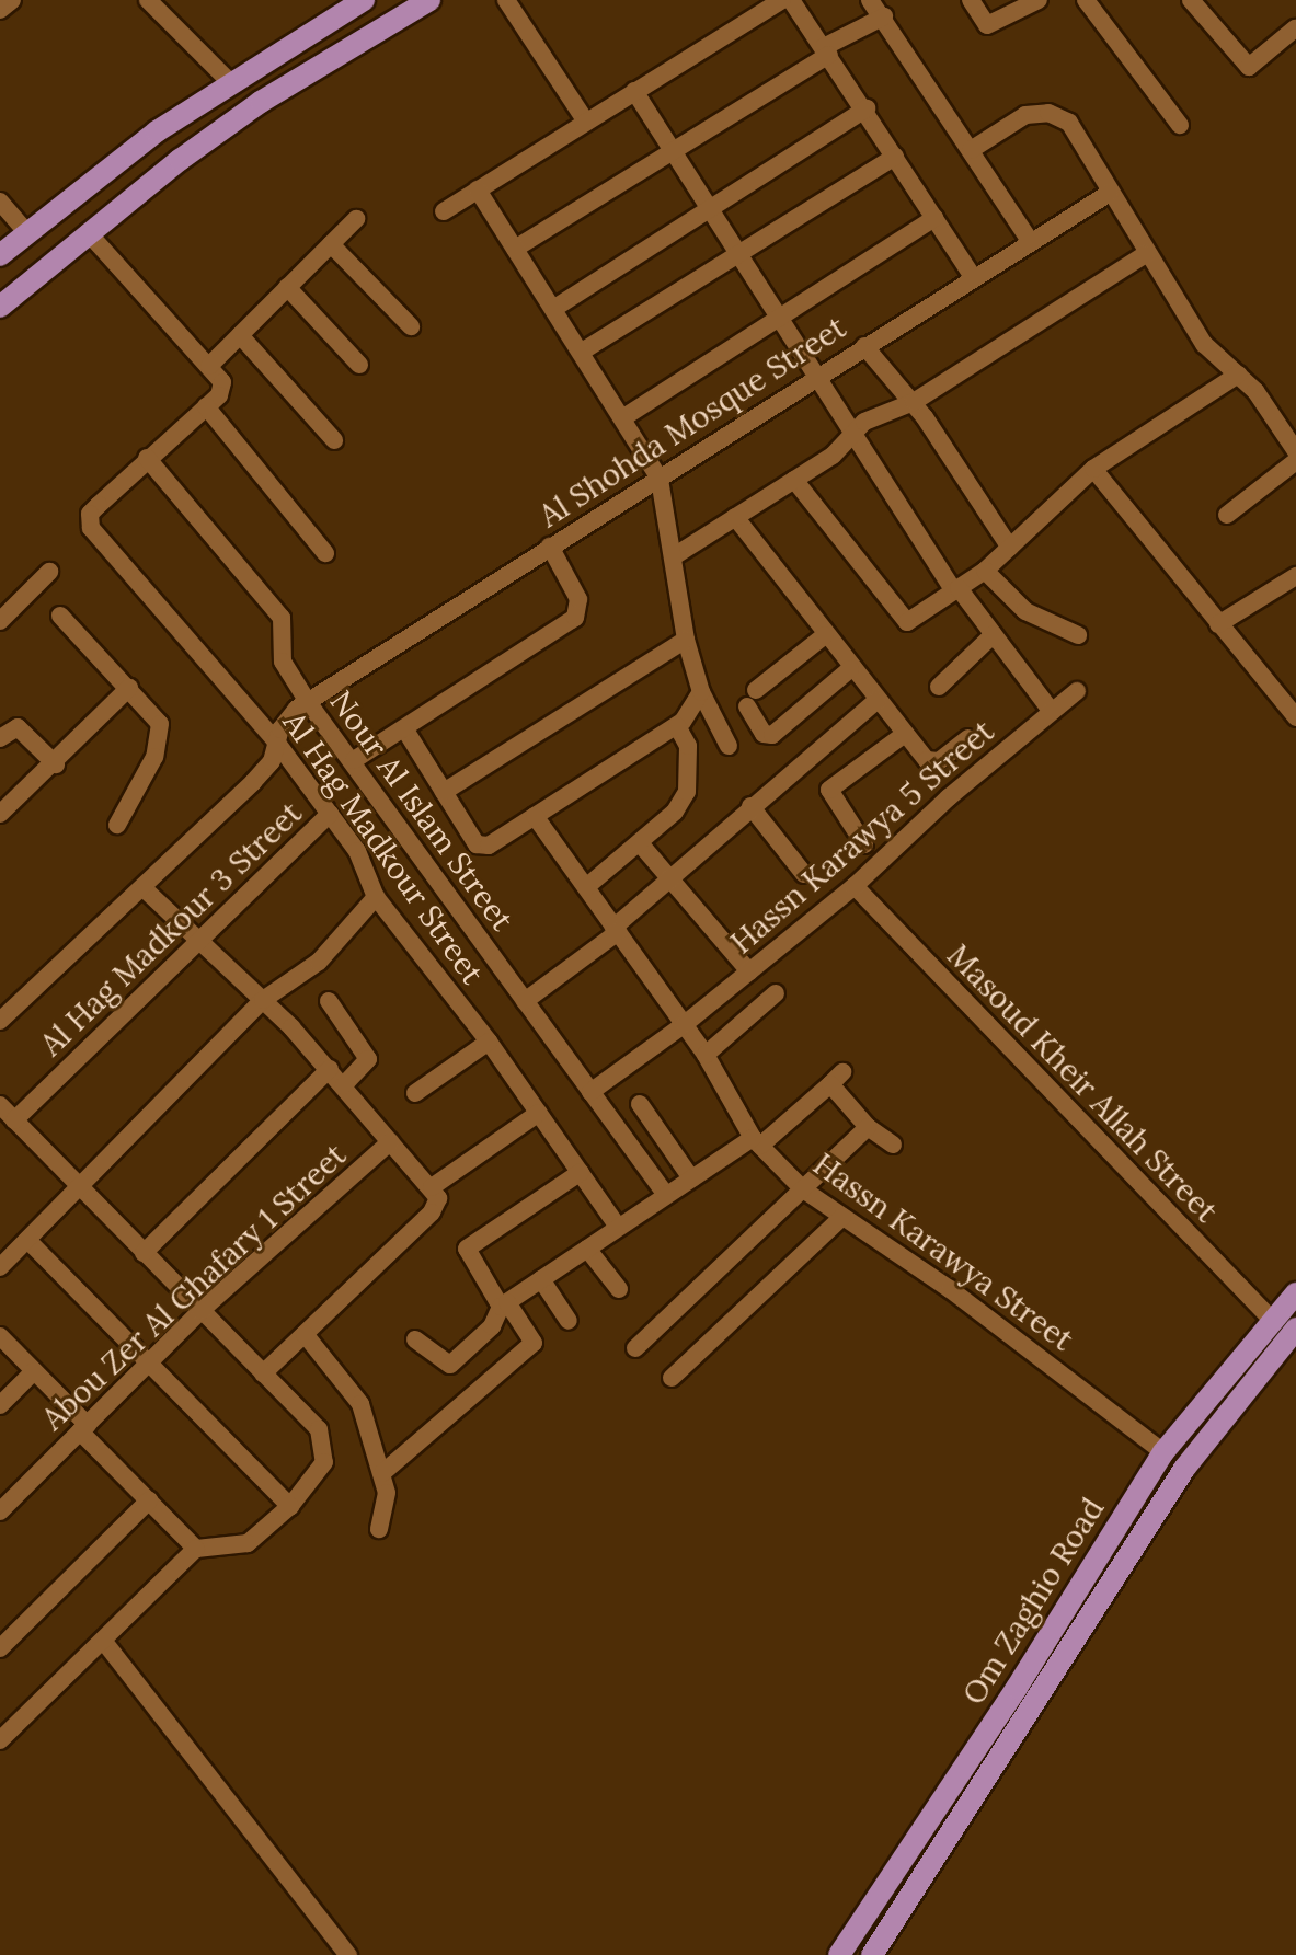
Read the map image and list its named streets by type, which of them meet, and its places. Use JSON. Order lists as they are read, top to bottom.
{
  "streets": {
    "main road": ["Om Zaghio Road"],
    "street": [
      "Al Shohda Mosque Street",
      "Nour Al Islam Street",
      "Hassn Karawya 5 Street",
      "Al Hag Madkour Street",
      "Al Hag Madkour 3 Street",
      "Masoud Kheir Allah Street",
      "Hassn Karawya Street",
      "Abou Zer Al Ghafary 1 Street"
    ]
  },
  "crossings": [
    ["Al Shohda Mosque Street", "Nour Al Islam Street"],
    ["Al Shohda Mosque Street", "Al Hag Madkour Street"],
    ["Nour Al Islam Street", "Hassn Karawya 5 Street"],
    ["Nour Al Islam Street", "Al Hag Madkour Street"],
    ["Hassn Karawya 5 Street", "Masoud Kheir Allah Street"],
    ["Hassn Karawya 5 Street", "Hassn Karawya Street"],
    ["Al Hag Madkour Street", "Al Hag Madkour 3 Street"],
    ["Masoud Kheir Allah Street", "Om Zaghio Road"],
    ["Hassn Karawya Street", "Om Zaghio Road"]
  ]
}
